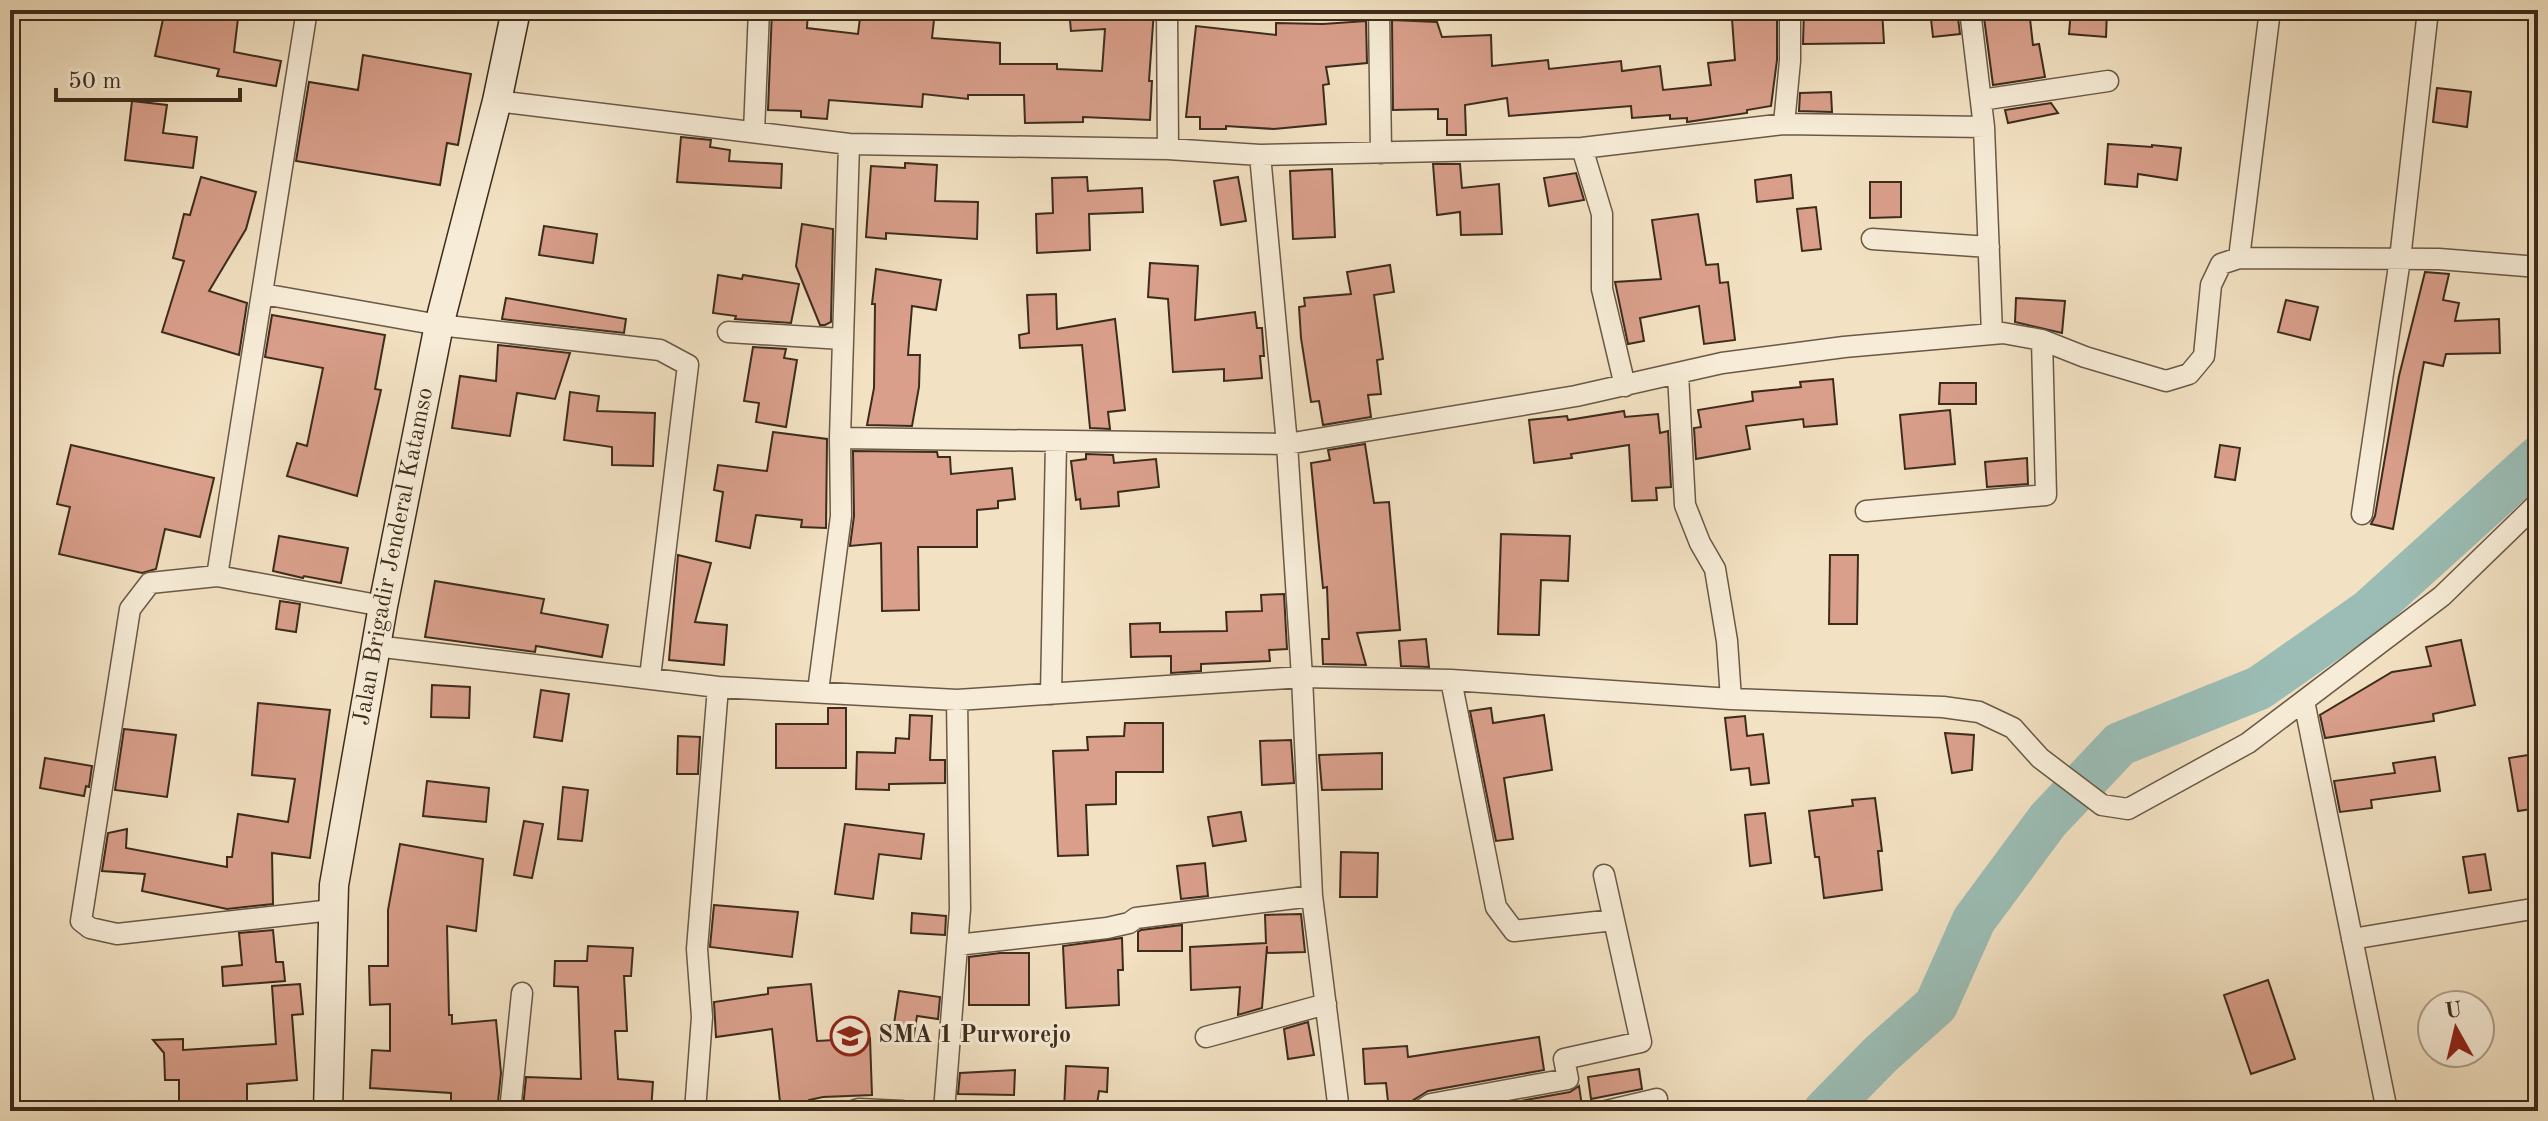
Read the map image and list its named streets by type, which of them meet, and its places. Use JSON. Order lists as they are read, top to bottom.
{
  "streets": {
    "main road": ["Jalan Brigadir Jenderal Katamso"]
  },
  "places": {
    "school or university": ["SMA 1 Purworejo"]
  },
  "scale_bar": "50 m",
  "north": "top"
}
